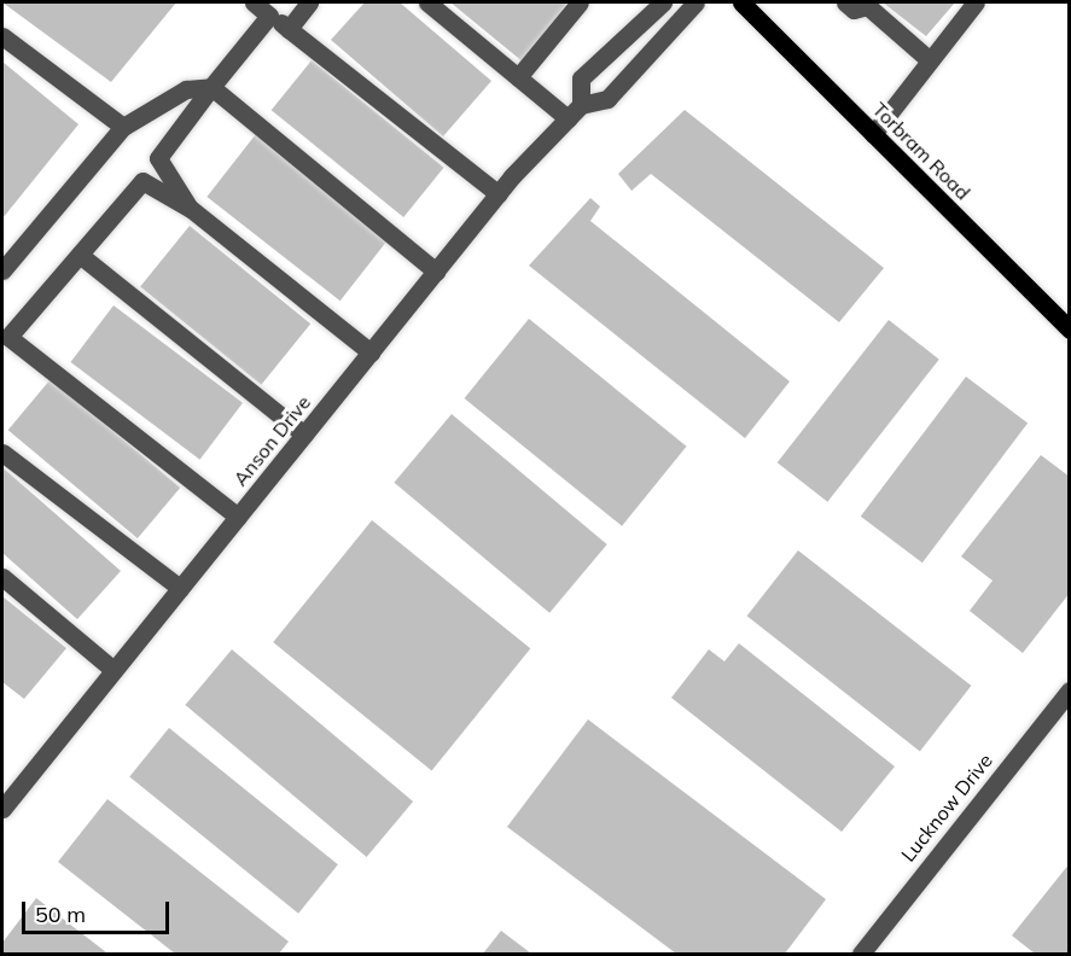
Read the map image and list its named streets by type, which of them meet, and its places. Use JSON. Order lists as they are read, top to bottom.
{
  "streets": {
    "main road": ["Torbram Road"],
    "street": ["Anson Drive", "Lucknow Drive"]
  },
  "scale_bar": "50 m"
}
